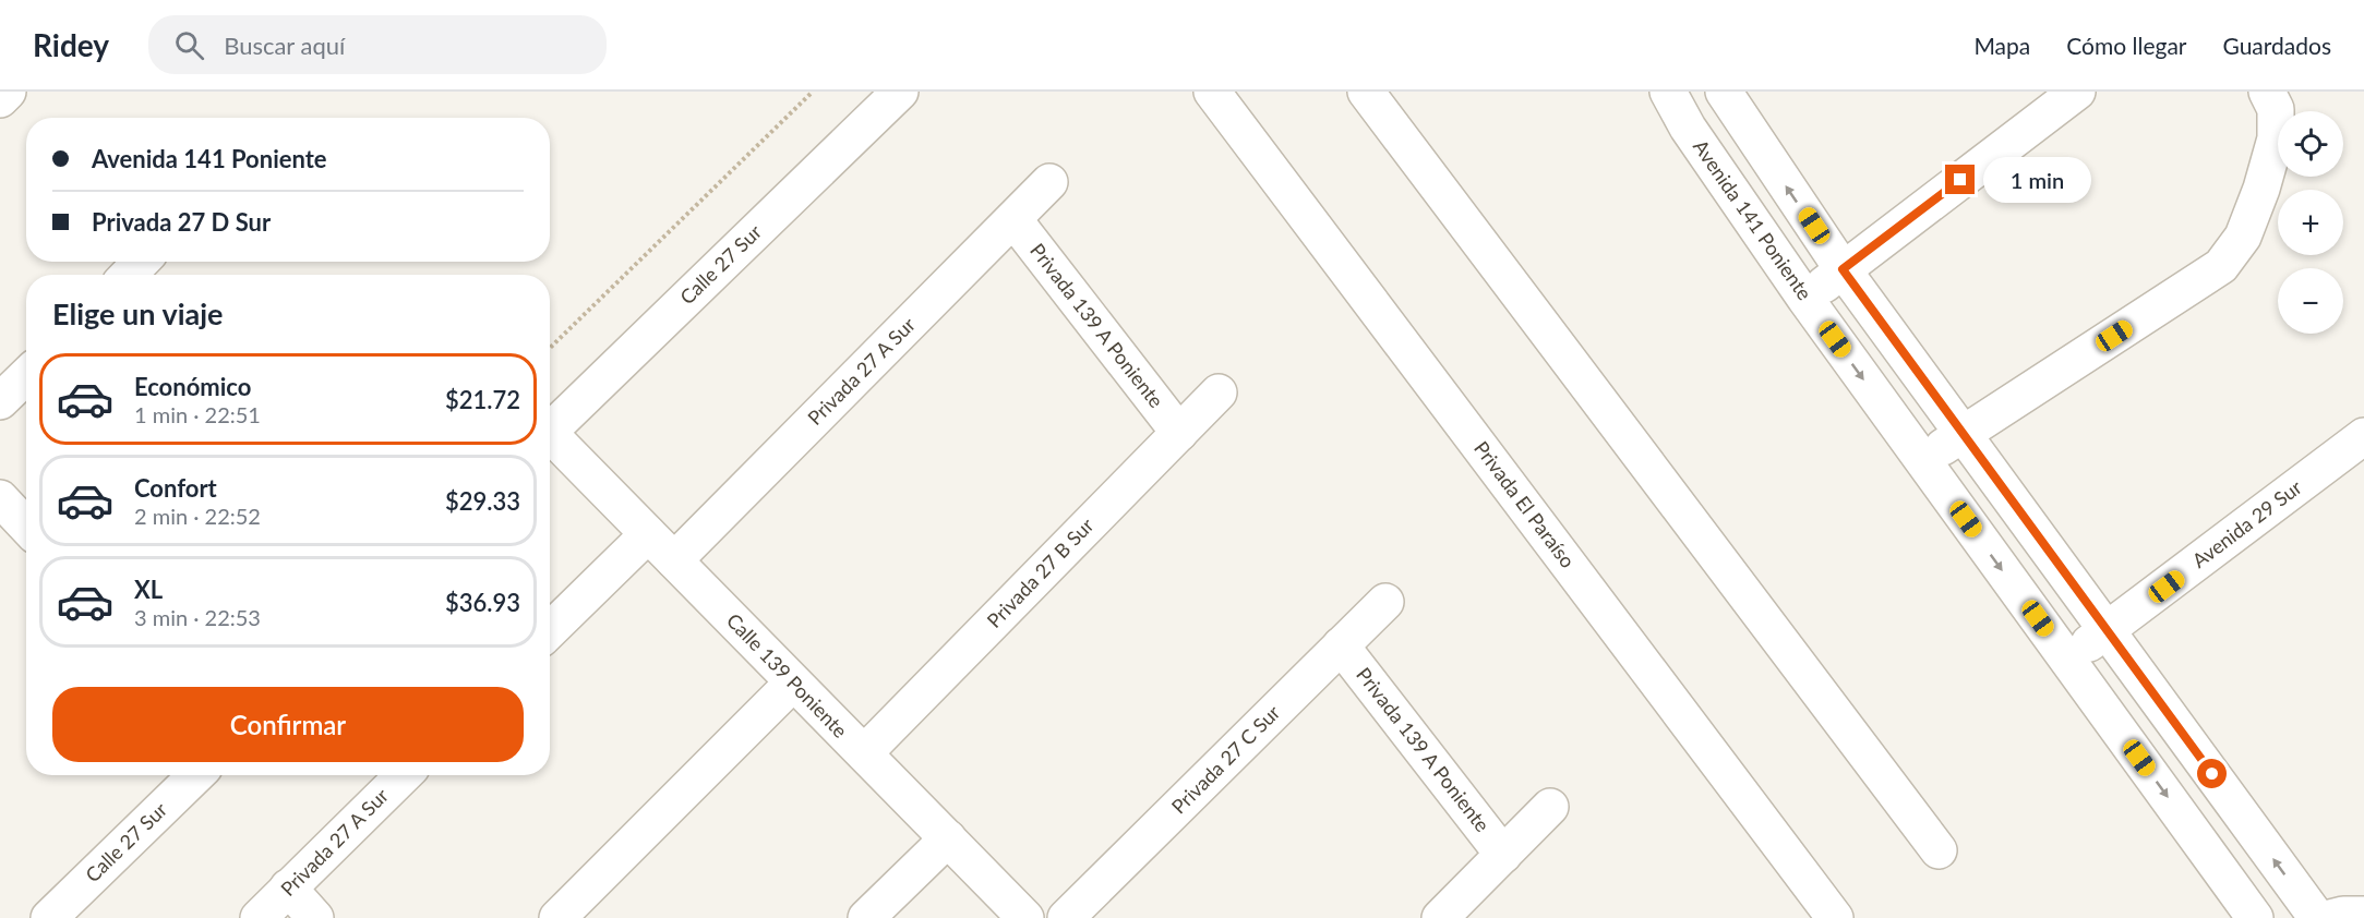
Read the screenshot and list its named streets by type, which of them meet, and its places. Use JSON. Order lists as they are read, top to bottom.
{
  "streets": {
    "street": [
      "Avenida 141 Poniente",
      "Calle 27 Sur",
      "Privada 139 A Poniente",
      "Privada 27 A Sur",
      "Privada El Paraíso",
      "Avenida 29 Sur",
      "Privada 27 B Sur",
      "Calle 139 Poniente",
      "Privada 27 C Sur"
    ]
  },
  "crossings": [
    ["Avenida 141 Poniente", "Avenida 29 Sur"],
    ["Privada 139 A Poniente", "Privada 27 A Sur"],
    ["Privada 139 A Poniente", "Privada 27 B Sur"],
    ["Privada 139 A Poniente", "Privada 27 C Sur"],
    ["Privada 27 A Sur", "Calle 139 Poniente"],
    ["Privada 27 B Sur", "Calle 139 Poniente"]
  ],
  "page": {
    "header": "Ridey",
    "search": "Buscar aquí",
    "nav": ["Mapa", "Cómo llegar", "Guardados"],
    "map_buttons": ["+", "−"],
    "banner": ["Avenida 141 Poniente", "Privada 27 D Sur"],
    "bubble": "1 min",
    "heading": "Elige un viaje",
    "list": [
      {
        "name": "Económico",
        "note": "1 min · 22:51",
        "value": "$21.72"
      },
      {
        "name": "Confort",
        "note": "2 min · 22:52",
        "value": "$29.33"
      },
      {
        "name": "XL",
        "note": "3 min · 22:53",
        "value": "$36.93"
      }
    ],
    "buttons": "Confirmar"
  }
}
